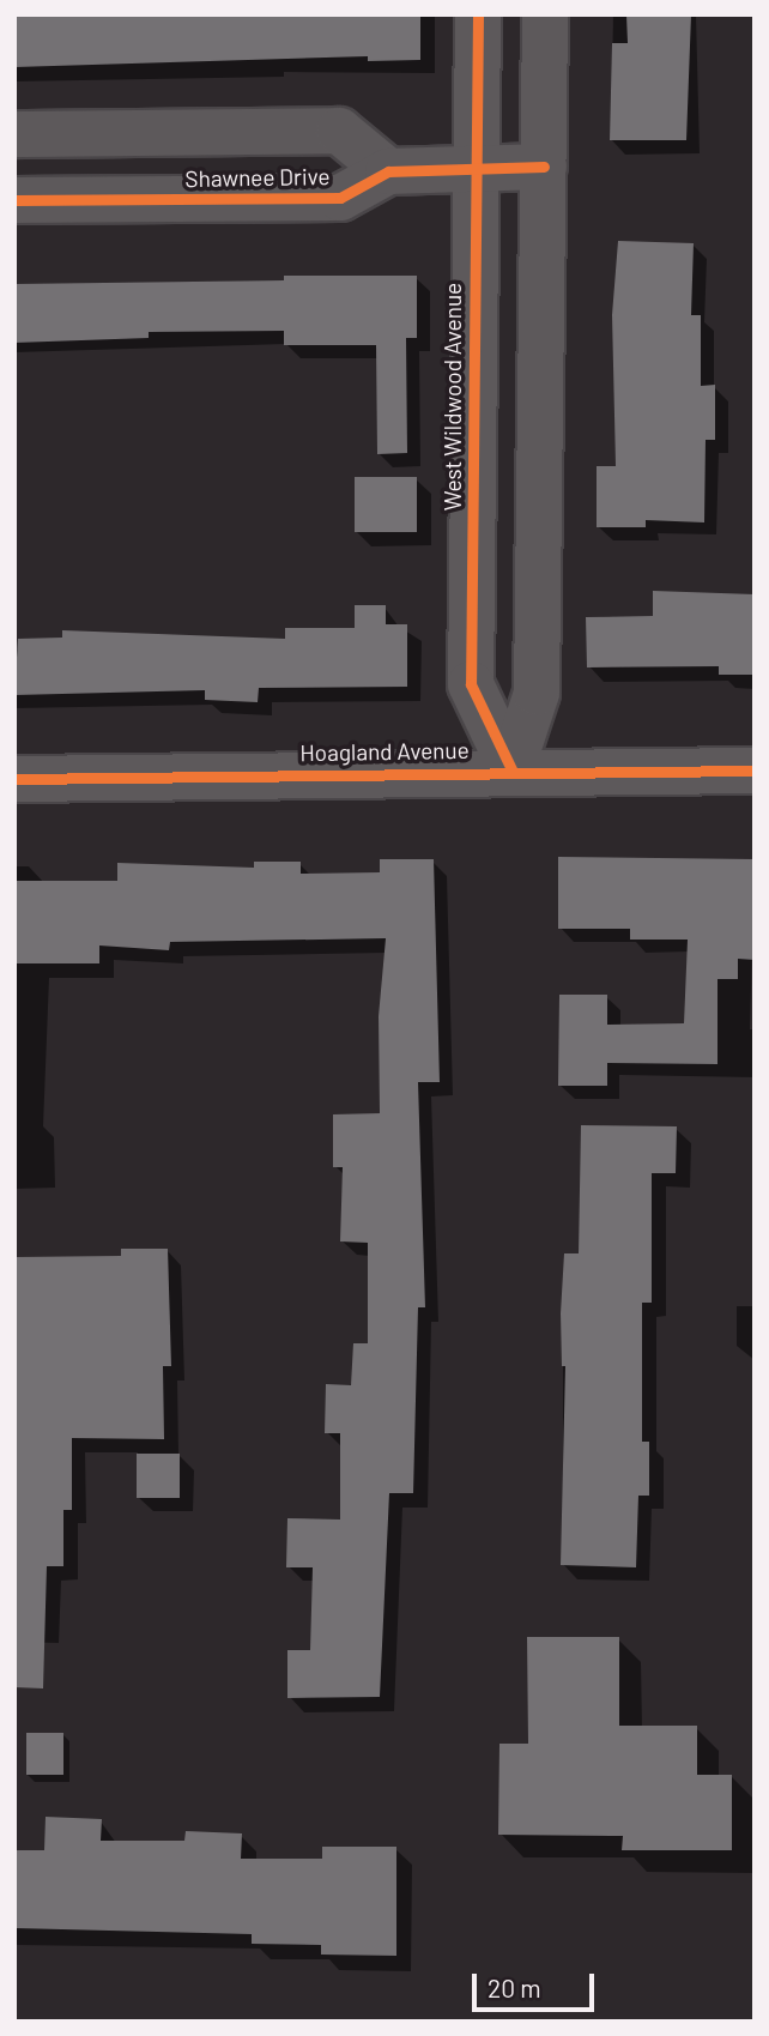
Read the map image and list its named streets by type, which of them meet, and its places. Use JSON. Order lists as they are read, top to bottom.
{
  "streets": {
    "street": ["Shawnee Drive", "West Wildwood Avenue", "Hoagland Avenue"]
  },
  "crossings": [
    ["Shawnee Drive", "West Wildwood Avenue"],
    ["West Wildwood Avenue", "Hoagland Avenue"]
  ],
  "scale_bar": "20 m"
}
